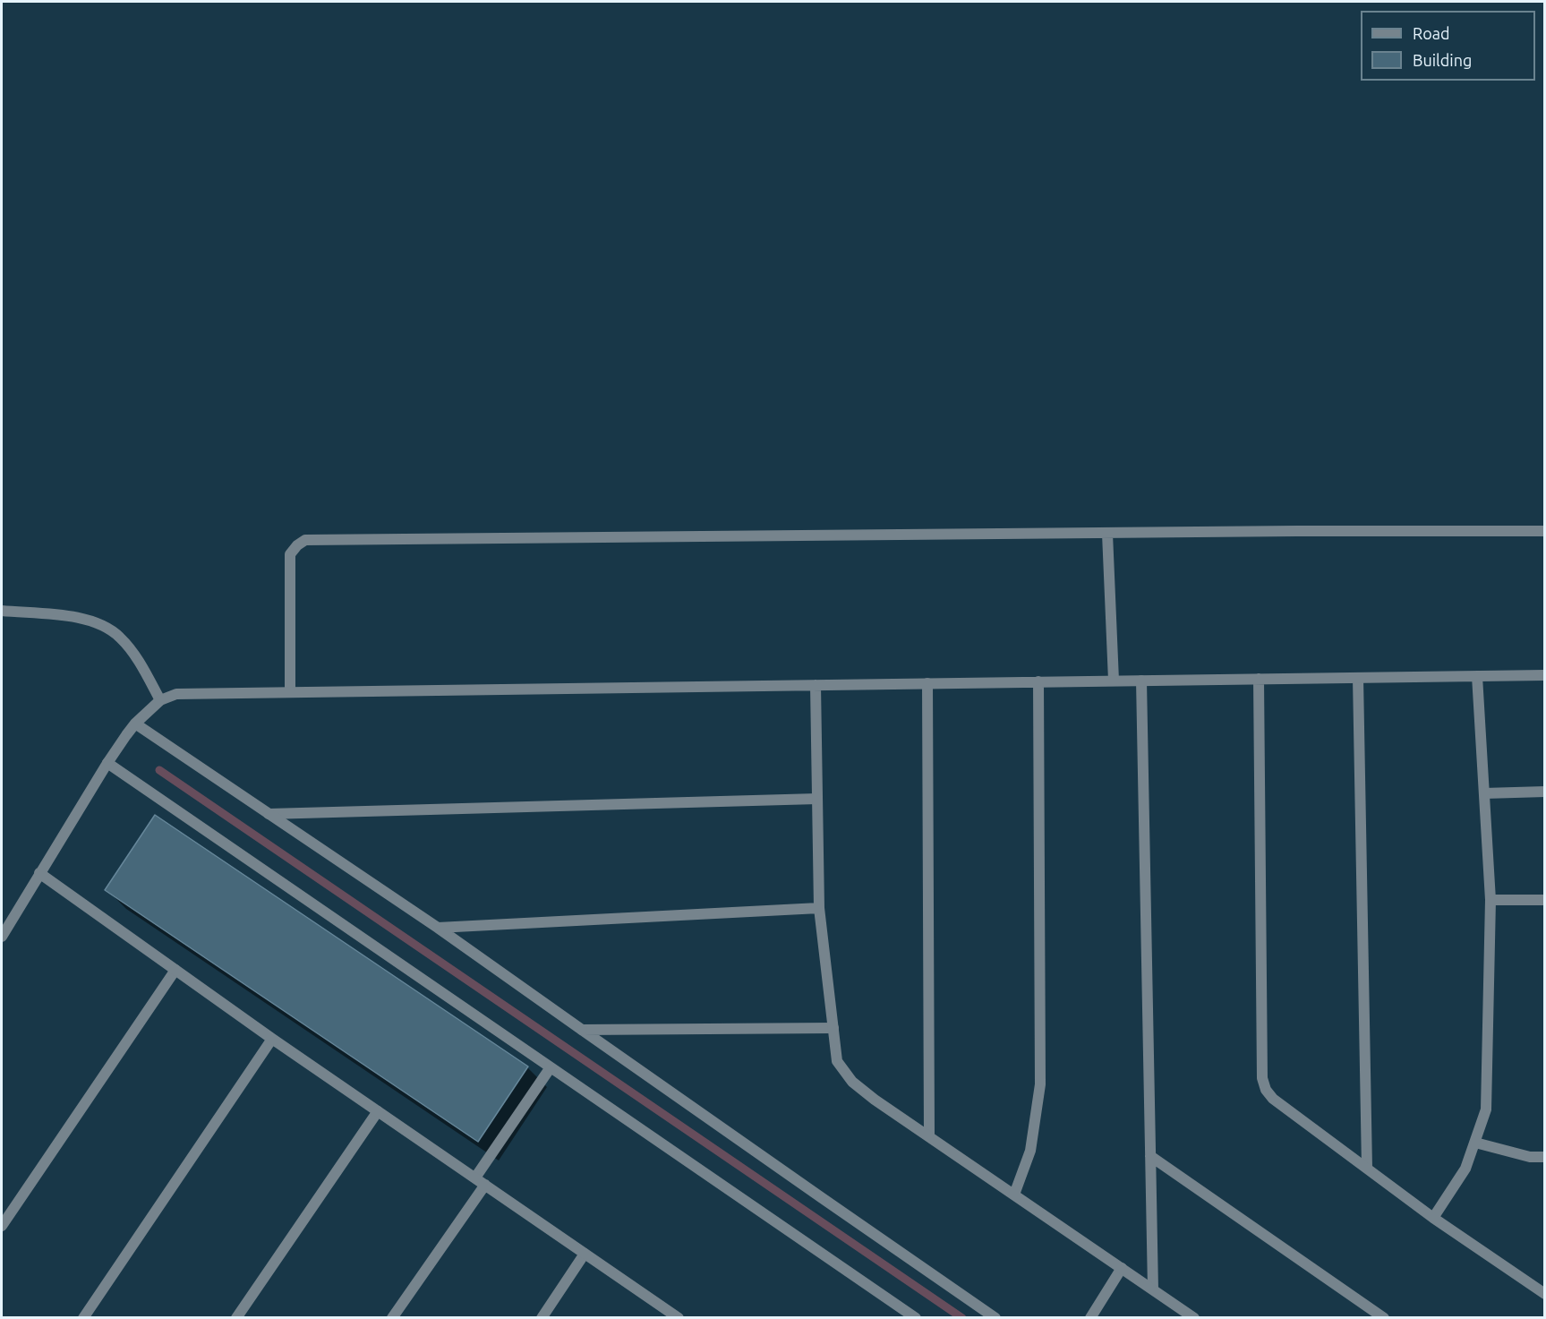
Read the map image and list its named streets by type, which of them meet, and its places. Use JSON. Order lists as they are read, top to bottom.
{
  "legend": ["Road", "Building"]
}
